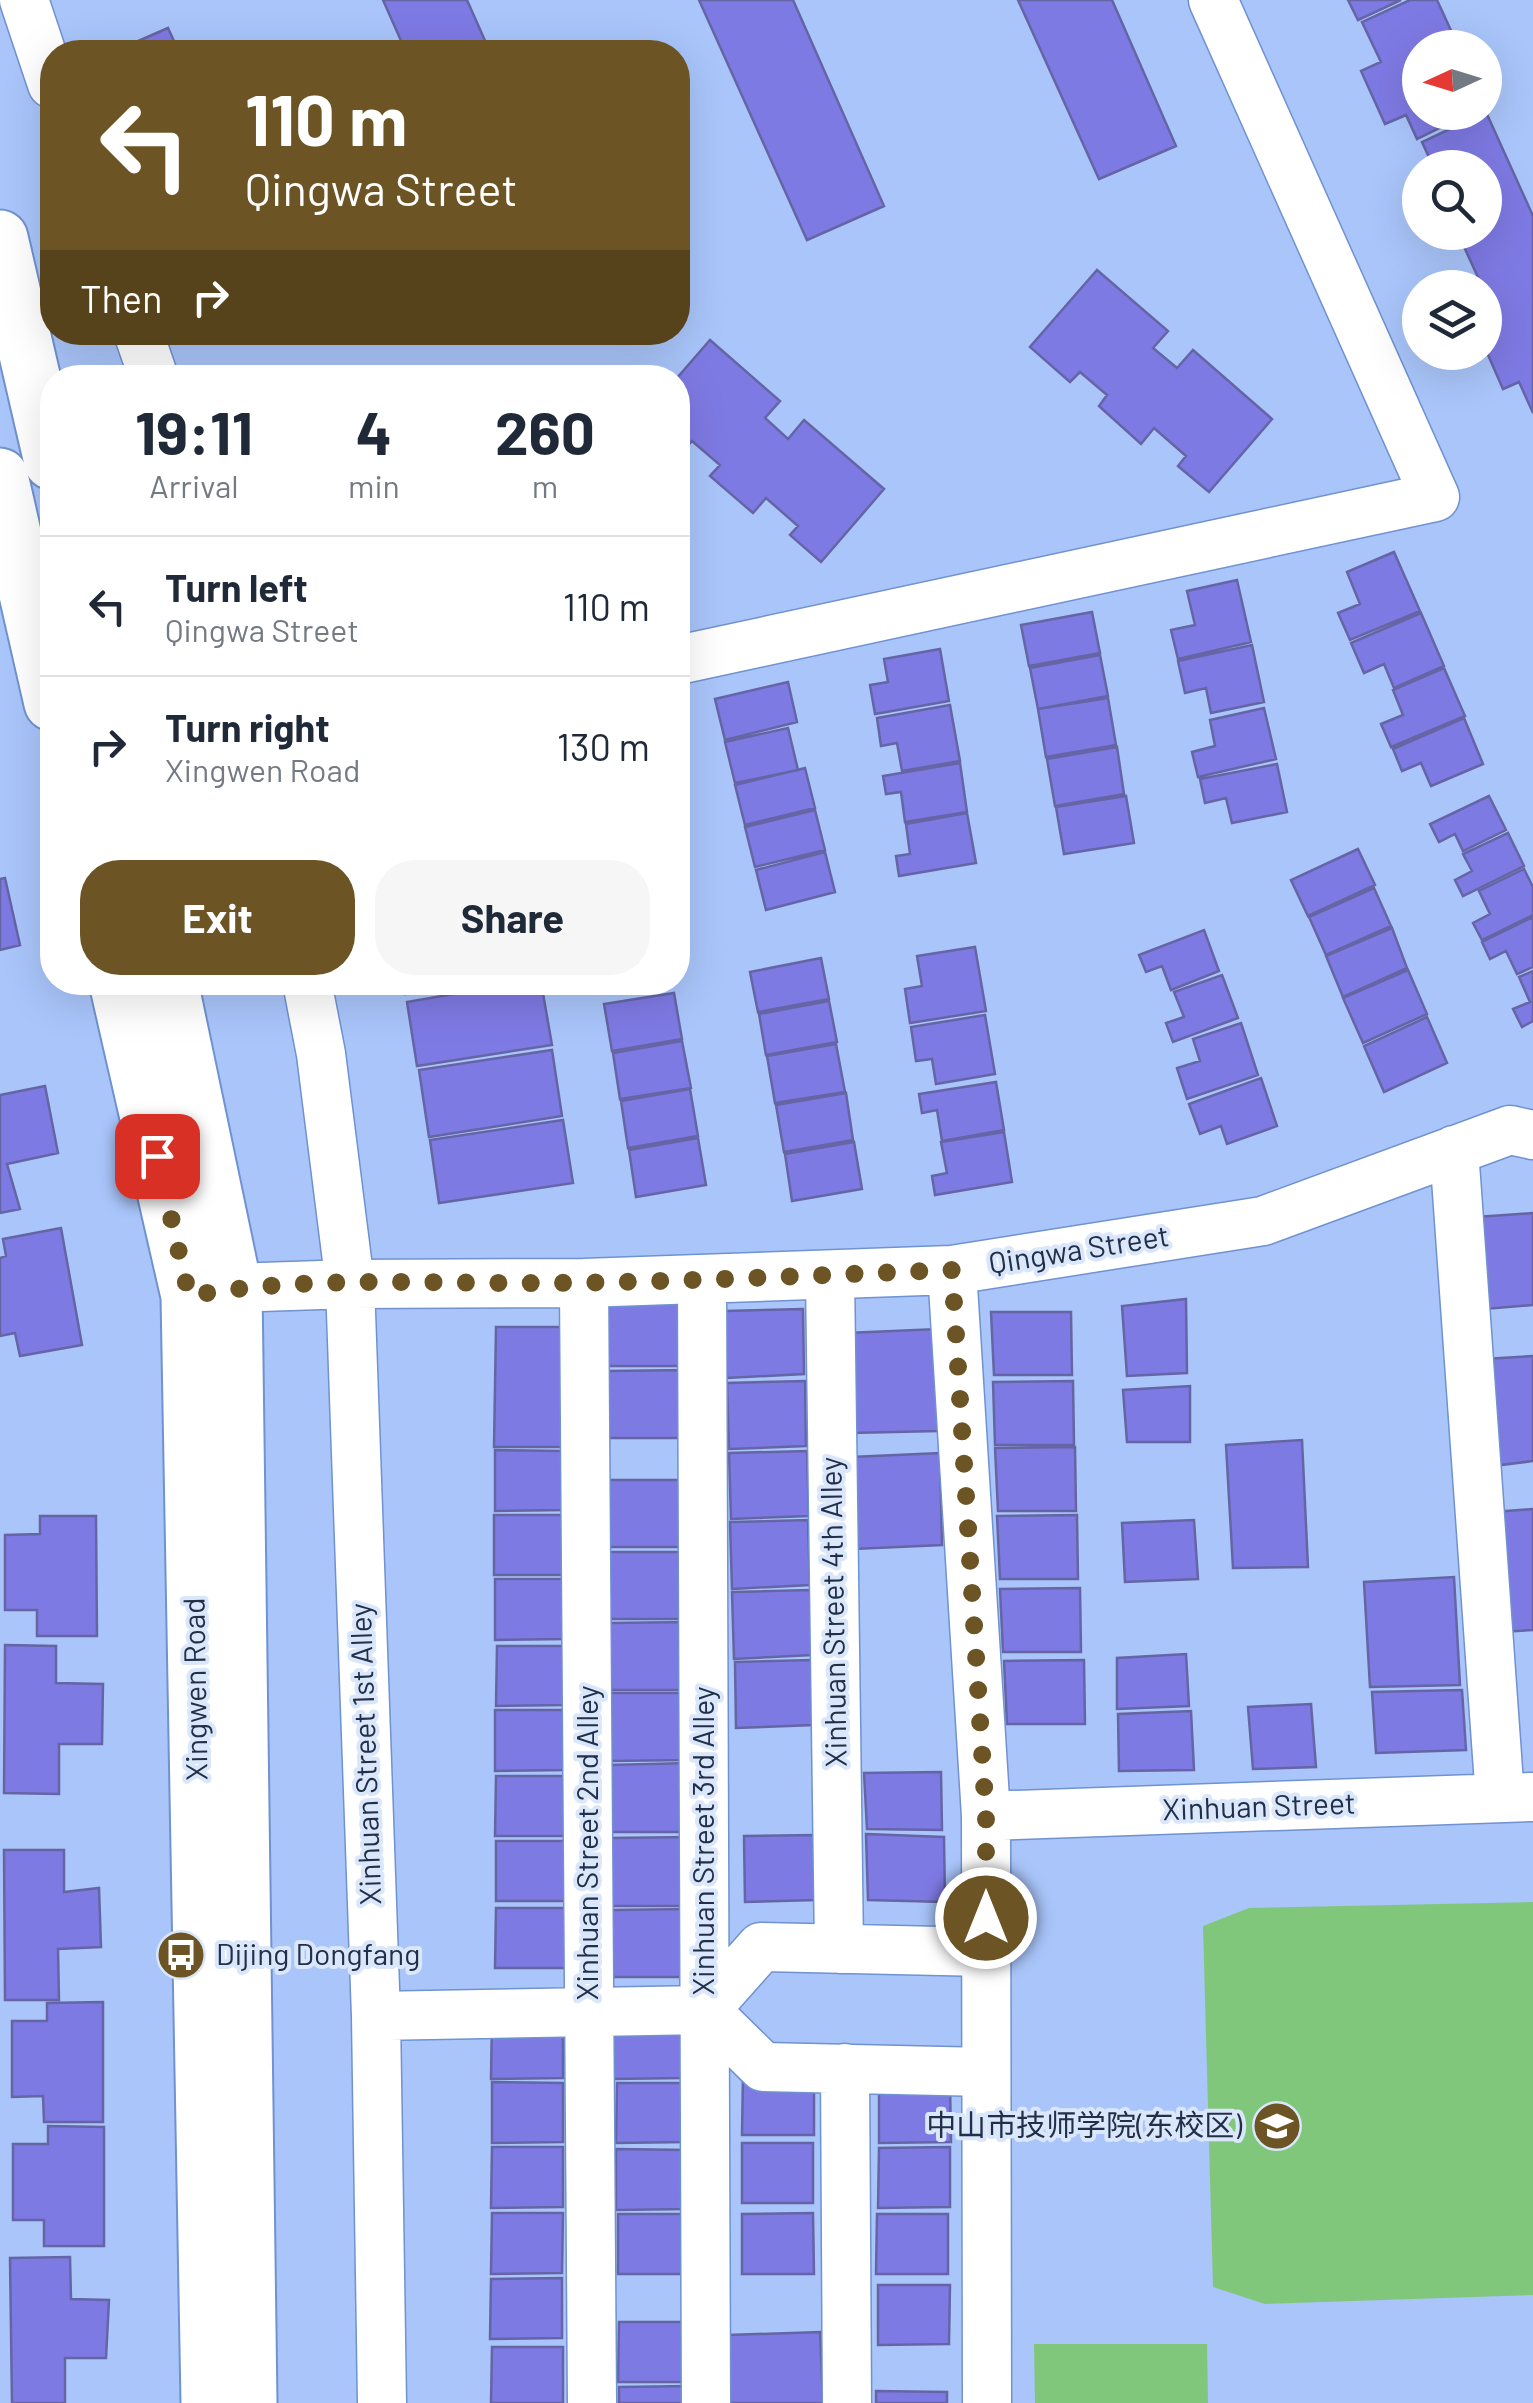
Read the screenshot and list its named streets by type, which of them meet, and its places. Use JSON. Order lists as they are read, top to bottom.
{
  "streets": {
    "main road": ["Xingwen Road"],
    "street": [
      "Qingwa Street",
      "Xinhuan Street 4th Alley",
      "Xinhuan Street 1st Alley",
      "Xinhuan Street",
      "Xinhuan Street 3rd Alley",
      "Xinhuan Street 2nd Alley"
    ]
  },
  "crossings": [
    ["Qingwa Street", "Xinhuan Street 4th Alley"],
    ["Qingwa Street", "Xingwen Road"],
    ["Qingwa Street", "Xinhuan Street 1st Alley"],
    ["Qingwa Street", "Xinhuan Street 3rd Alley"],
    ["Qingwa Street", "Xinhuan Street 2nd Alley"]
  ],
  "places": {
    "bus stop": ["Dijing Dongfang"],
    "school or university": ["中山市技师学院(东校区)"]
  },
  "north": "left",
  "page": {
    "turn": ["110 m", "Qingwa Street"],
    "then": "Then",
    "eta": [
      "19:11",
      "Arrival",
      "4",
      "min",
      "260",
      "m"
    ],
    "list": [
      {
        "name": "Turn left",
        "note": "Qingwa Street",
        "value": "110 m"
      },
      {
        "name": "Turn right",
        "note": "Xingwen Road",
        "value": "130 m"
      }
    ],
    "buttons": ["Exit", "Share"]
  }
}
